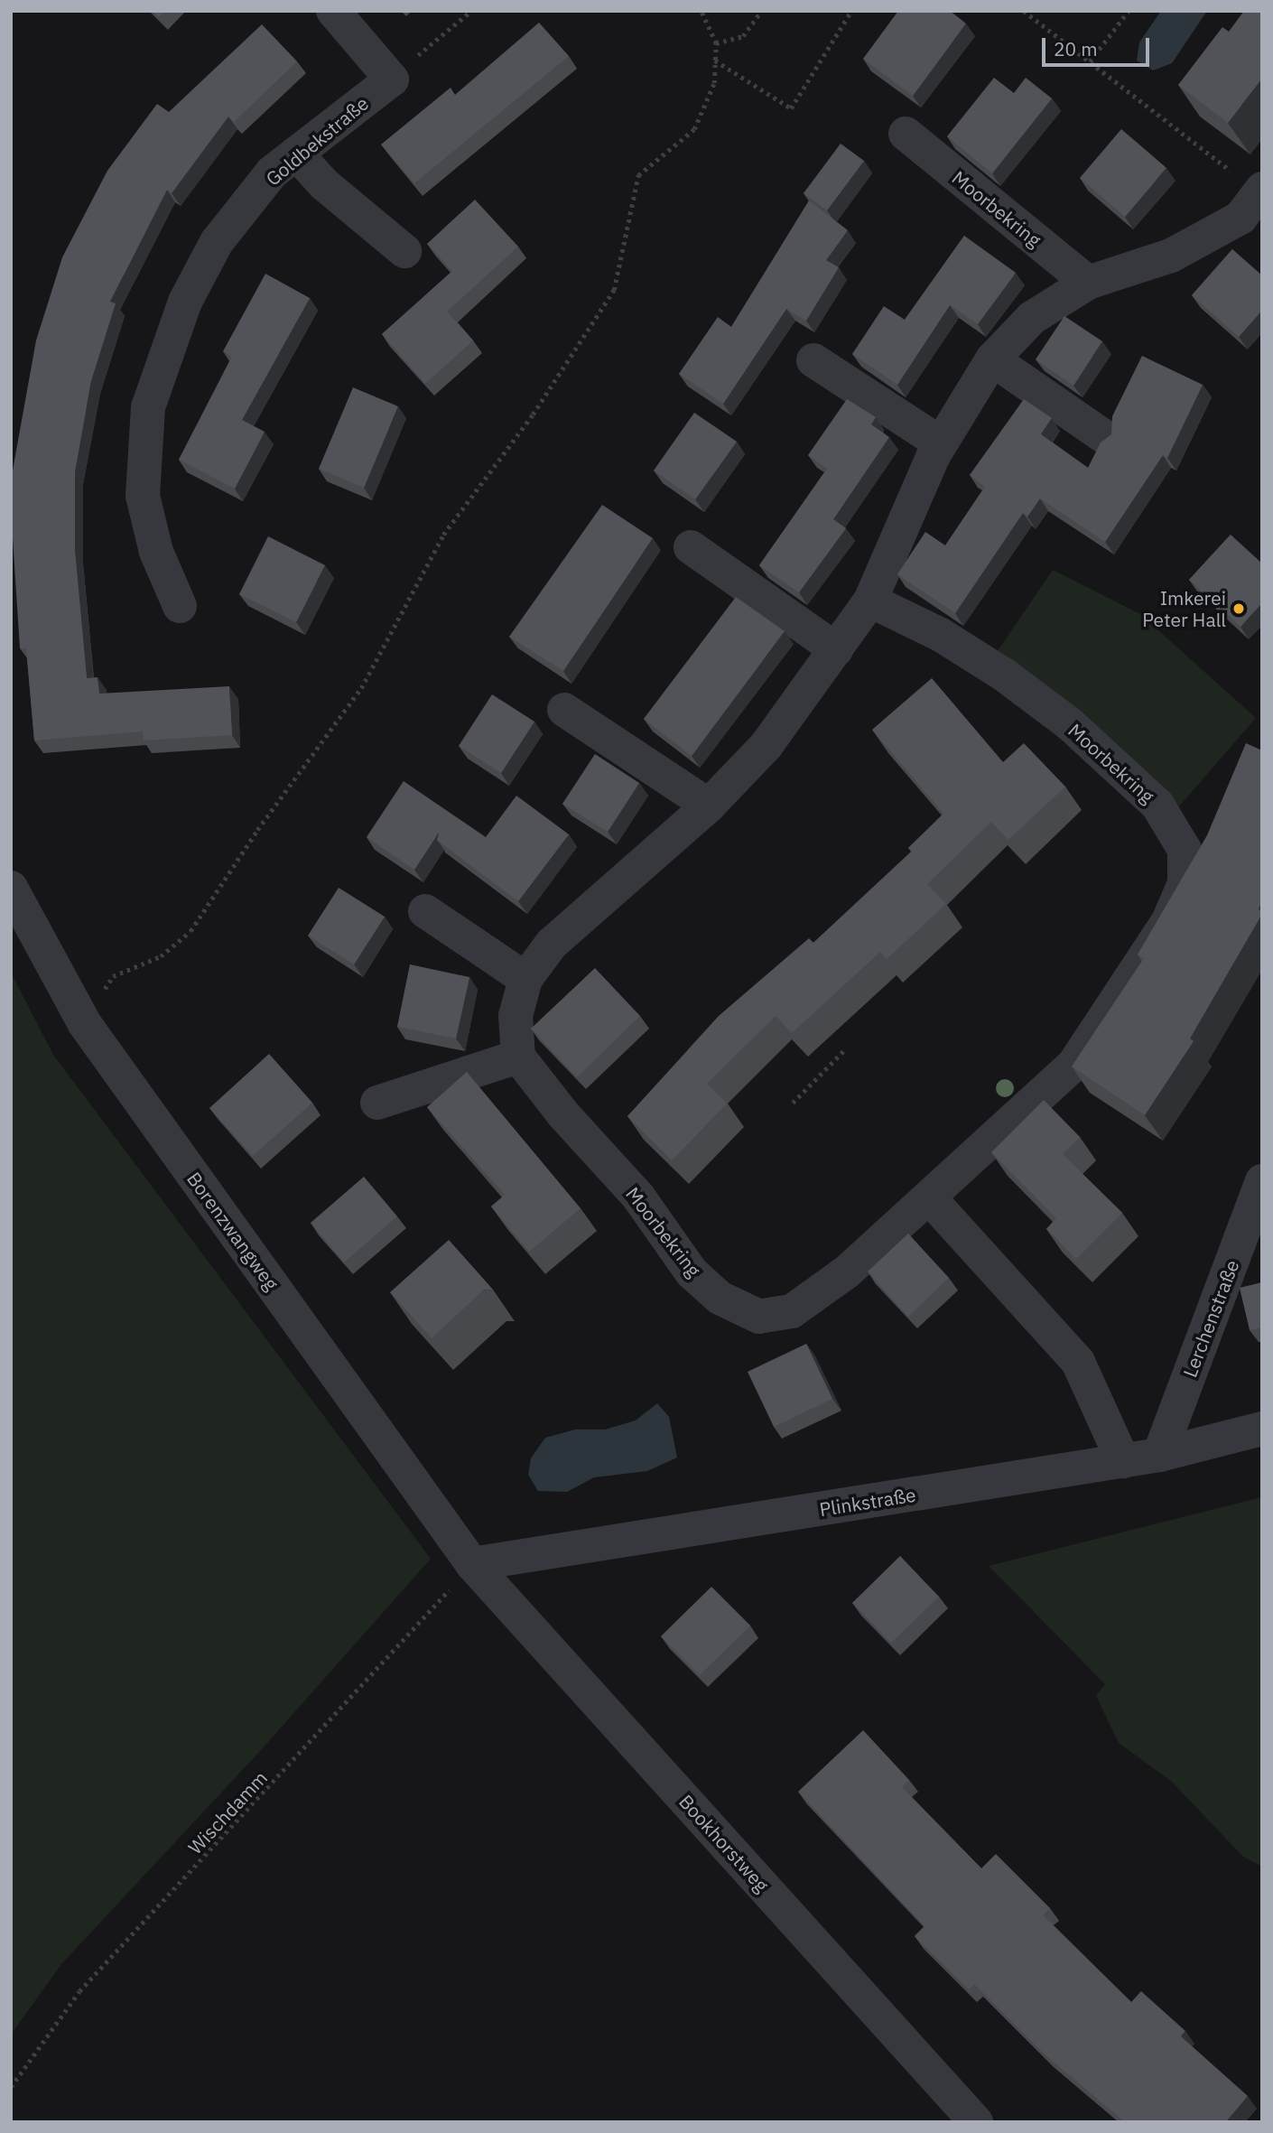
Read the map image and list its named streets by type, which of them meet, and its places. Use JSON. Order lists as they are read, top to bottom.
{
  "streets": {
    "street": [
      "Goldbekstraße",
      "Moorbekring",
      "Borenzwangweg",
      "Lerchenstraße",
      "Plinkstraße",
      "Bookhorstweg"
    ],
    "path": ["Wischdamm"]
  },
  "crossings": [
    ["Borenzwangweg", "Plinkstraße"],
    ["Borenzwangweg", "Wischdamm"],
    ["Borenzwangweg", "Bookhorstweg"],
    ["Lerchenstraße", "Plinkstraße"],
    ["Plinkstraße", "Wischdamm"],
    ["Plinkstraße", "Bookhorstweg"],
    ["Wischdamm", "Bookhorstweg"]
  ],
  "places": ["Imkerei Peter Hall"],
  "scale_bar": "20 m"
}
